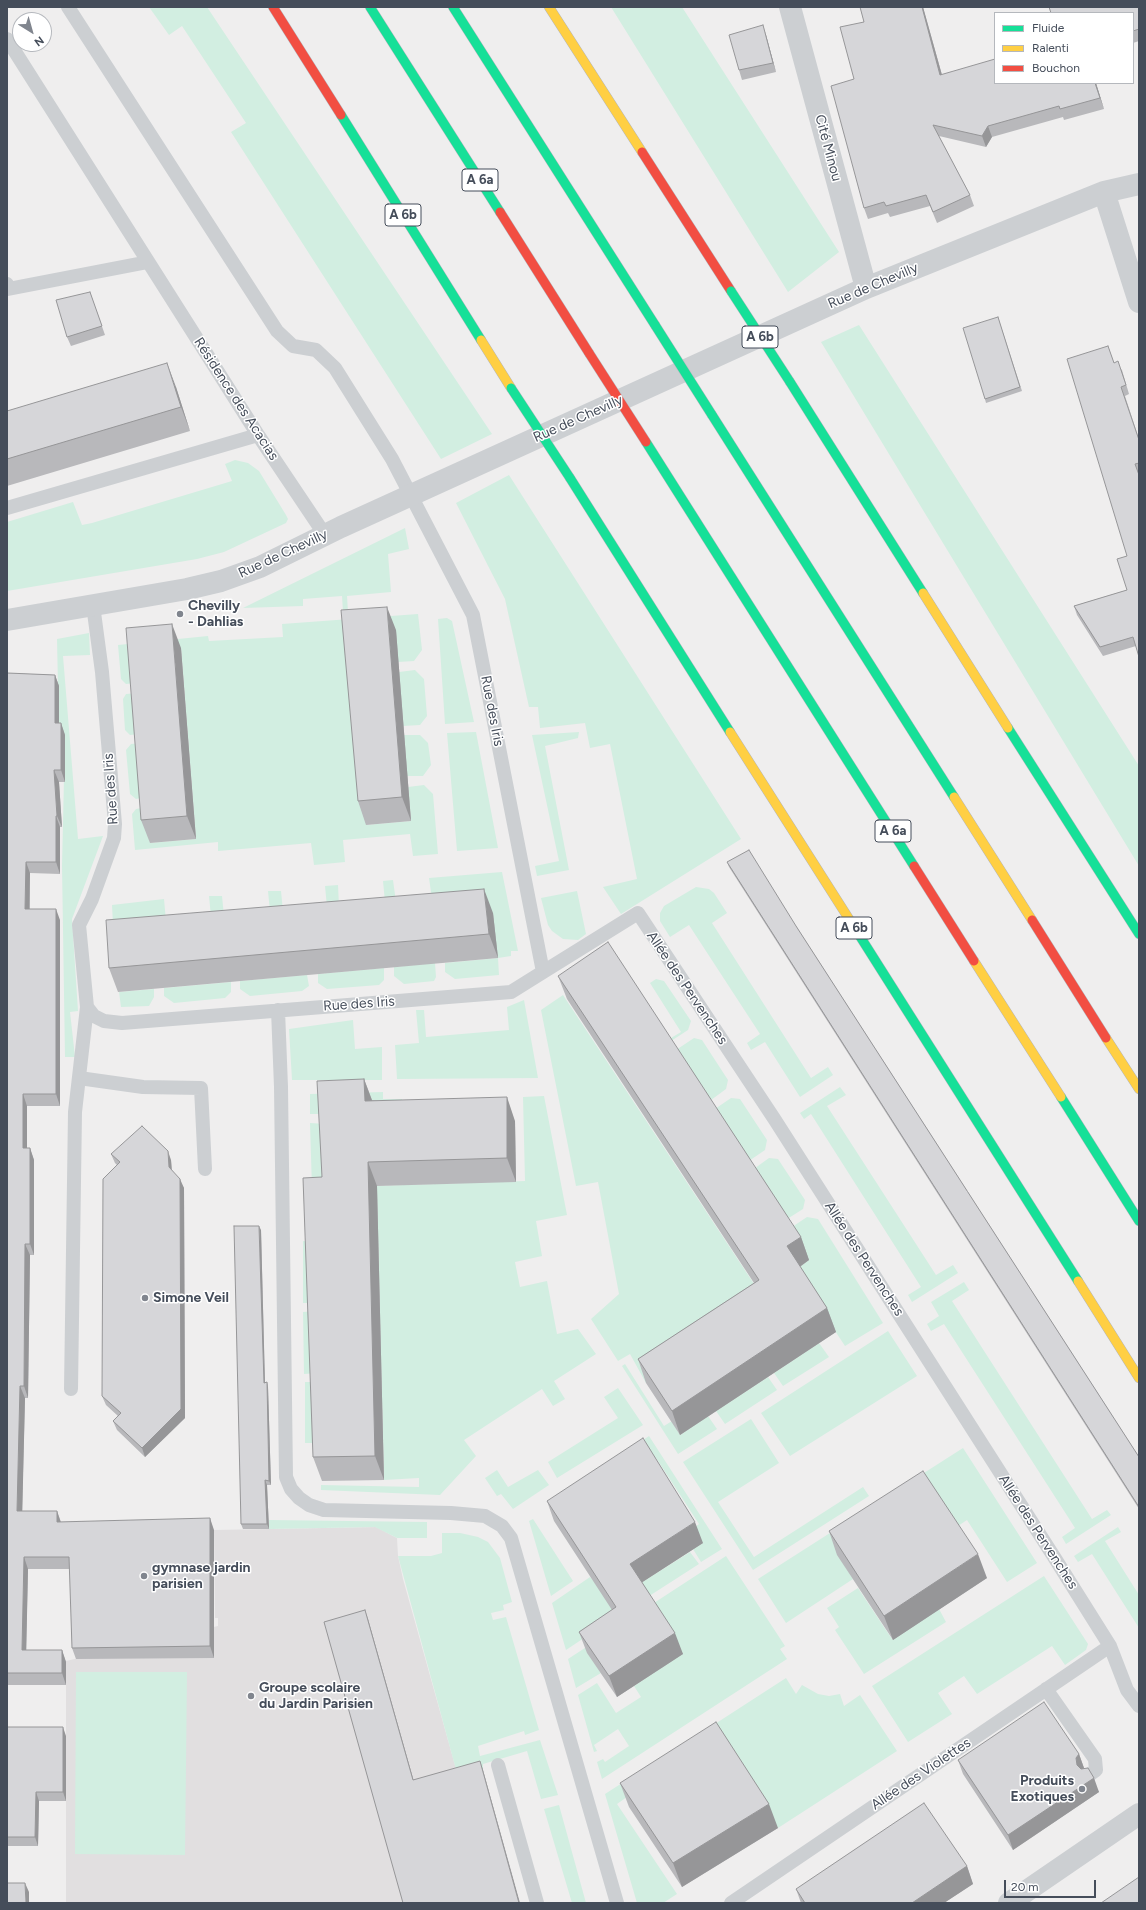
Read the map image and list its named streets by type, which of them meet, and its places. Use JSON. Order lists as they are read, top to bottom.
{
  "streets": {
    "highway": ["A 6a", "A 6b"],
    "street": ["Cité Minou", "Rue de Chevilly"],
    "lane": [
      "Résidence des Acacias",
      "Rue des Iris",
      "Allée des Pervenches",
      "Allée des Violettes"
    ]
  },
  "crossings": [
    ["Cité Minou", "Rue de Chevilly"],
    ["Rue de Chevilly", "Résidence des Acacias"],
    ["Rue de Chevilly", "Rue des Iris"],
    ["Rue des Iris", "Allée des Pervenches"],
    ["Allée des Pervenches", "Allée des Violettes"]
  ],
  "places": [
    "Chevilly - Dahlias",
    "Simone Veil",
    "gymnase jardin parisien",
    "Groupe scolaire du Jardin Parisien",
    "Produits Exotiques"
  ],
  "legend": ["Fluide", "Ralenti", "Bouchon"],
  "scale_bar": "20 m",
  "north": "bottom right"
}
